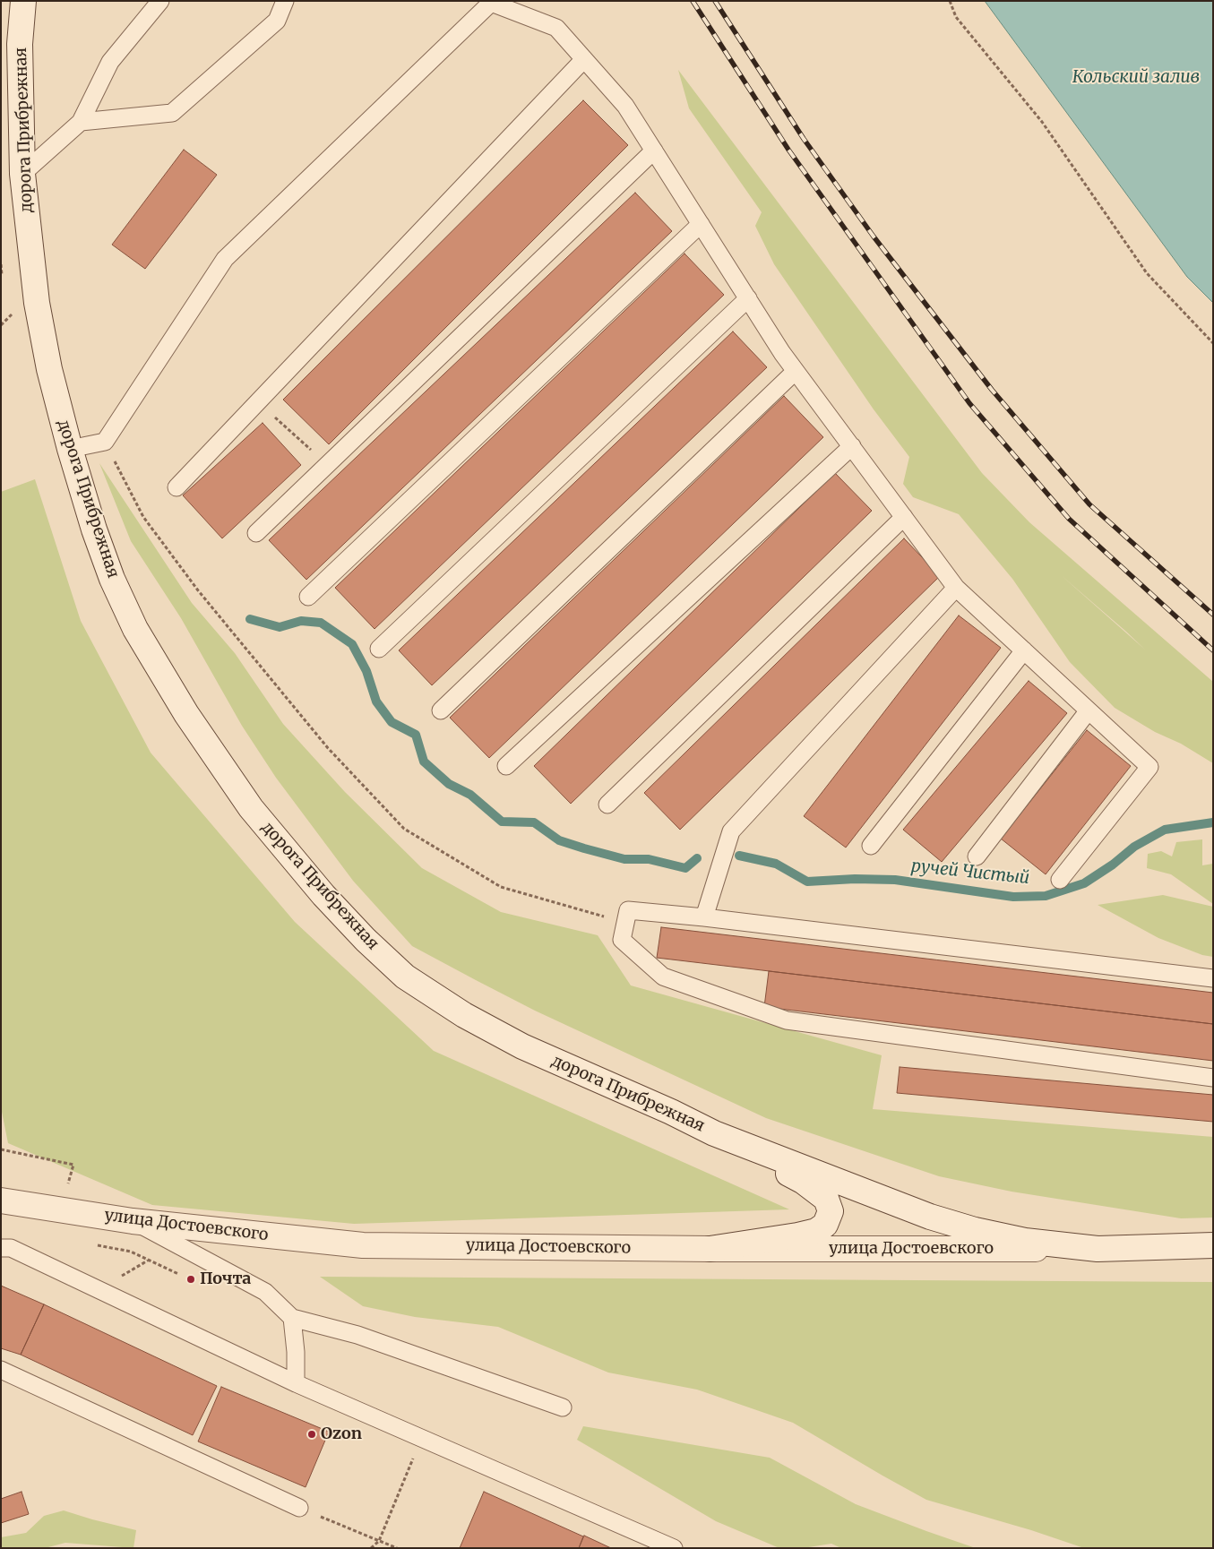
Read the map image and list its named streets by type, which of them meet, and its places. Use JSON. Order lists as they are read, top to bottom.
{
  "streets": {
    "main road": ["дорога Прибрежная", "улица Достоевского"]
  },
  "crossings": [
    ["дорога Прибрежная", "улица Достоевского"]
  ],
  "water": ["Кольский залив", "ручей Чистый"],
  "places": ["Почта", "Ozon"]
}
